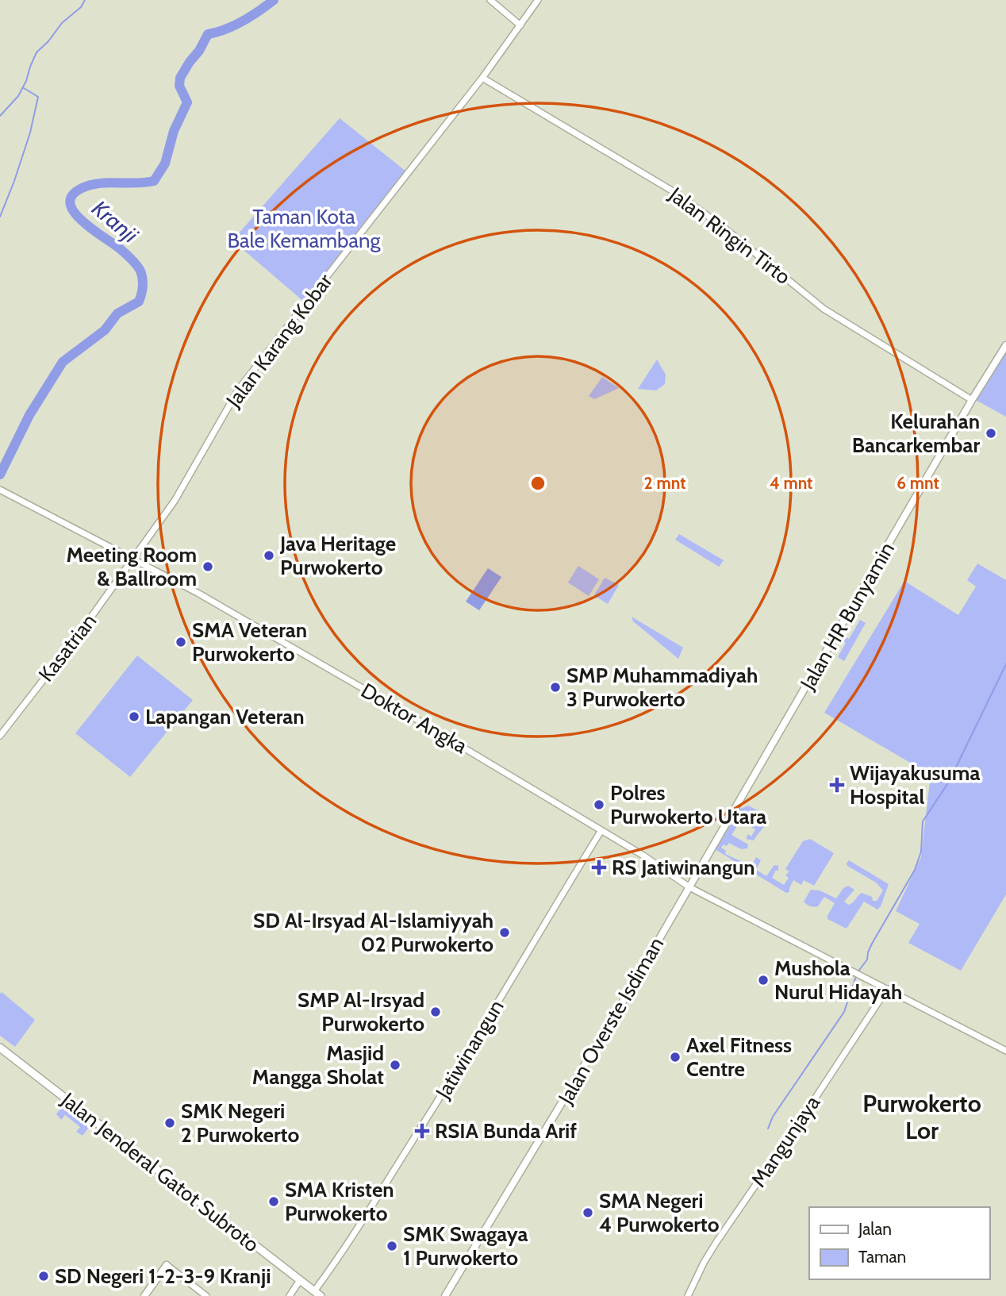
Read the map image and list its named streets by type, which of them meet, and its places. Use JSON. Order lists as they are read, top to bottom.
{
  "streets": {
    "main road": ["Jalan HR Bunyamin", "Jalan Overste Isdiman", "Jalan Jenderal Gatot Subroto"],
    "street": [
      "Jalan Ringin Tirto",
      "Jalan Karang Kobar",
      "Kasatrian",
      "Doktor Angka",
      "Jatiwinangun",
      "Mangunjaya"
    ]
  },
  "crossings": [
    ["Jalan Ringin Tirto", "Jalan Karang Kobar"],
    ["Jalan Ringin Tirto", "Jalan HR Bunyamin"],
    ["Jalan Karang Kobar", "Kasatrian"],
    ["Jalan Karang Kobar", "Doktor Angka"],
    ["Jalan HR Bunyamin", "Doktor Angka"],
    ["Jalan HR Bunyamin", "Jalan Overste Isdiman"],
    ["Kasatrian", "Doktor Angka"],
    ["Doktor Angka", "Jalan Overste Isdiman"],
    ["Doktor Angka", "Jatiwinangun"],
    ["Doktor Angka", "Mangunjaya"],
    ["Jatiwinangun", "Jalan Jenderal Gatot Subroto"]
  ],
  "districts": ["Purwokerto Lor"],
  "water": ["Kranji"],
  "parks": ["Taman Kota Bale Kemambang"],
  "places": {
    "other": [
      "Kelurahan Bancarkembar",
      "Java Heritage Purwokerto",
      "Meeting Room & Ballroom",
      "SMA Veteran Purwokerto",
      "SMP Muhammadiyah 3 Purwokerto",
      "Lapangan Veteran",
      "Polres Purwokerto Utara",
      "SD Al-Irsyad Al-Islamiyyah 02 Purwokerto",
      "Mushola Nurul Hidayah",
      "SMP Al-Irsyad Purwokerto",
      "Axel Fitness Centre",
      "Masjid Mangga Sholat",
      "SMK Negeri 2 Purwokerto",
      "SMA Kristen Purwokerto",
      "SMA Negeri 4 Purwokerto",
      "SMK Swagaya 1 Purwokerto",
      "SD Negeri 1-2-3-9 Kranji"
    ],
    "health": ["Wijayakusuma Hospital", "RS Jatiwinangun", "RSIA Bunda Arif"]
  },
  "legend": ["Jalan", "Taman"],
  "rings": ["2 mnt", "4 mnt", "6 mnt"]
}
